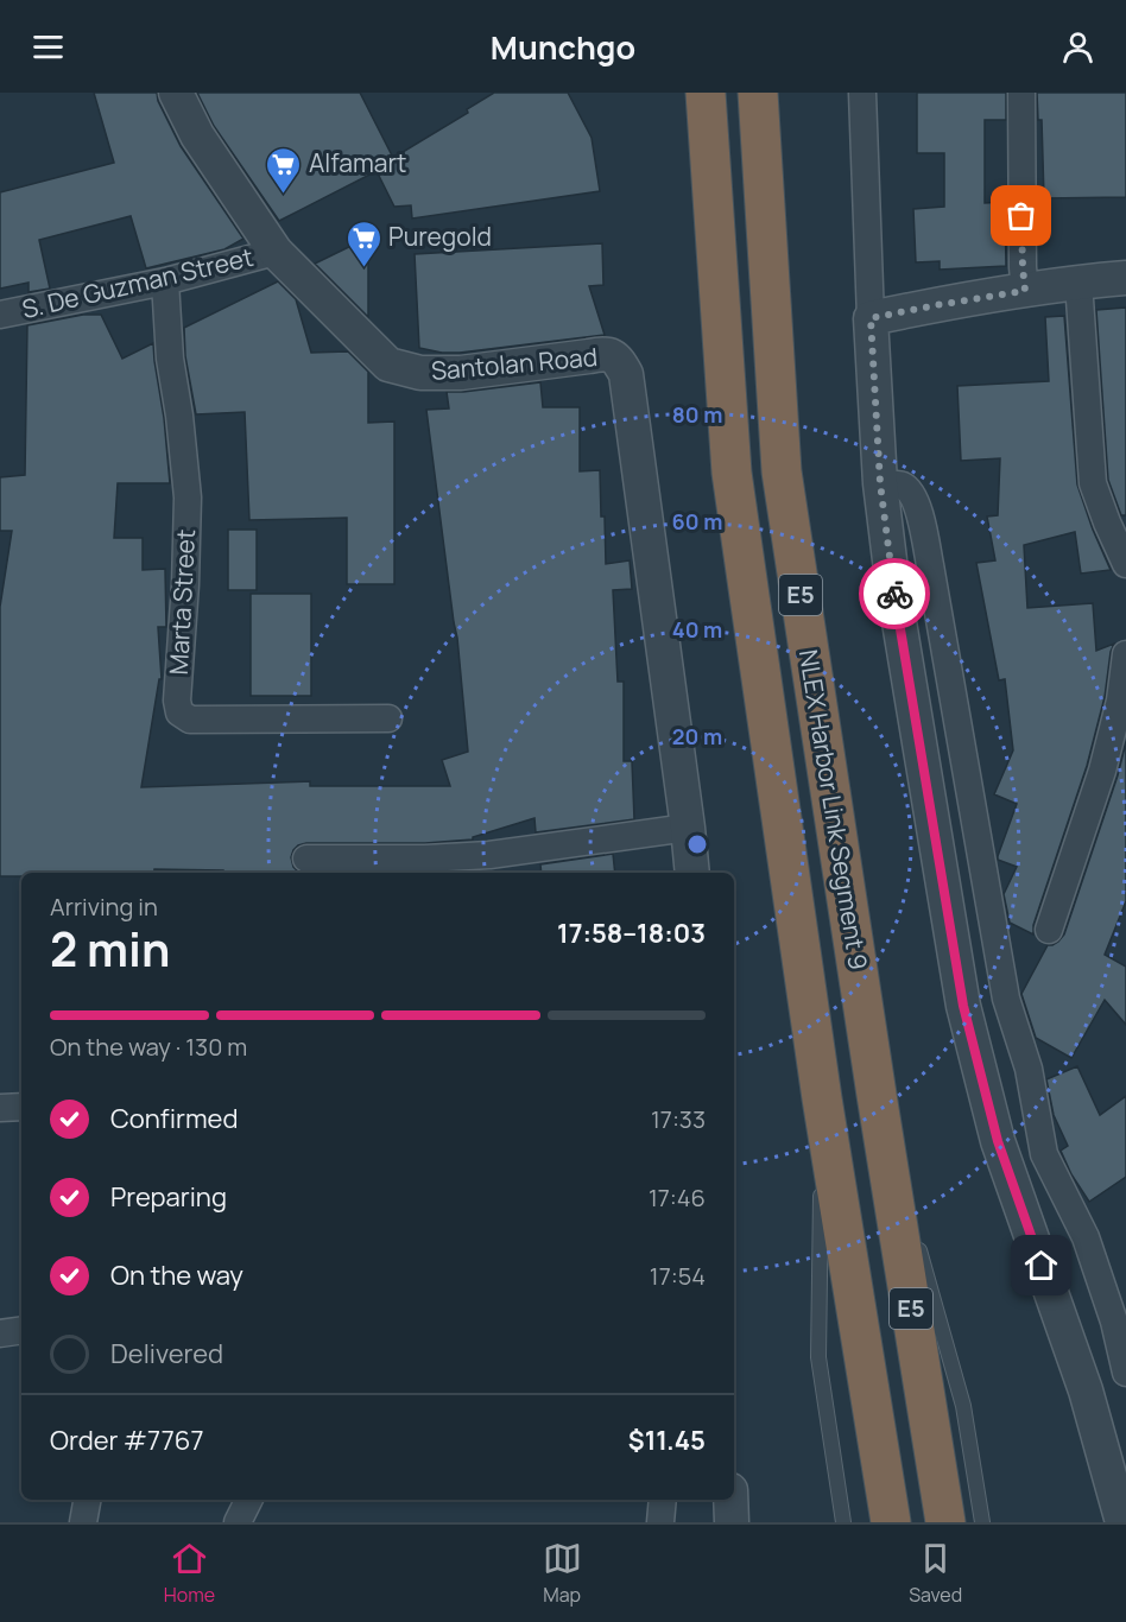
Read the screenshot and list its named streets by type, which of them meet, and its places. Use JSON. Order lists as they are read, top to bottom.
{
  "streets": {
    "highway": ["E5", "NLEX Harbor Link Segment 9"],
    "street": ["S. De Guzman Street", "Santolan Road", "Marta Street"]
  },
  "crossings": [
    ["S. De Guzman Street", "Santolan Road"],
    ["S. De Guzman Street", "Marta Street"],
    ["E5", "NLEX Harbor Link Segment 9"]
  ],
  "places": {
    "supermarket": ["Alfamart", "Puregold"]
  },
  "page": {
    "header": "Munchgo",
    "heading": ["2 min", "Arriving in", "17:58–18:03"],
    "panel": ["Order #7767", "$11.45"],
    "bar": "On the way · 130 m",
    "list": [
      ["Confirmed", "17:33"],
      ["Preparing", "17:46"],
      ["On the way", "17:54"],
      "Delivered"
    ],
    "tabs": ["Home", "Map", "Saved"]
  },
  "rings": [
    "80 m",
    "60 m",
    "40 m",
    "20 m"
  ]
}
